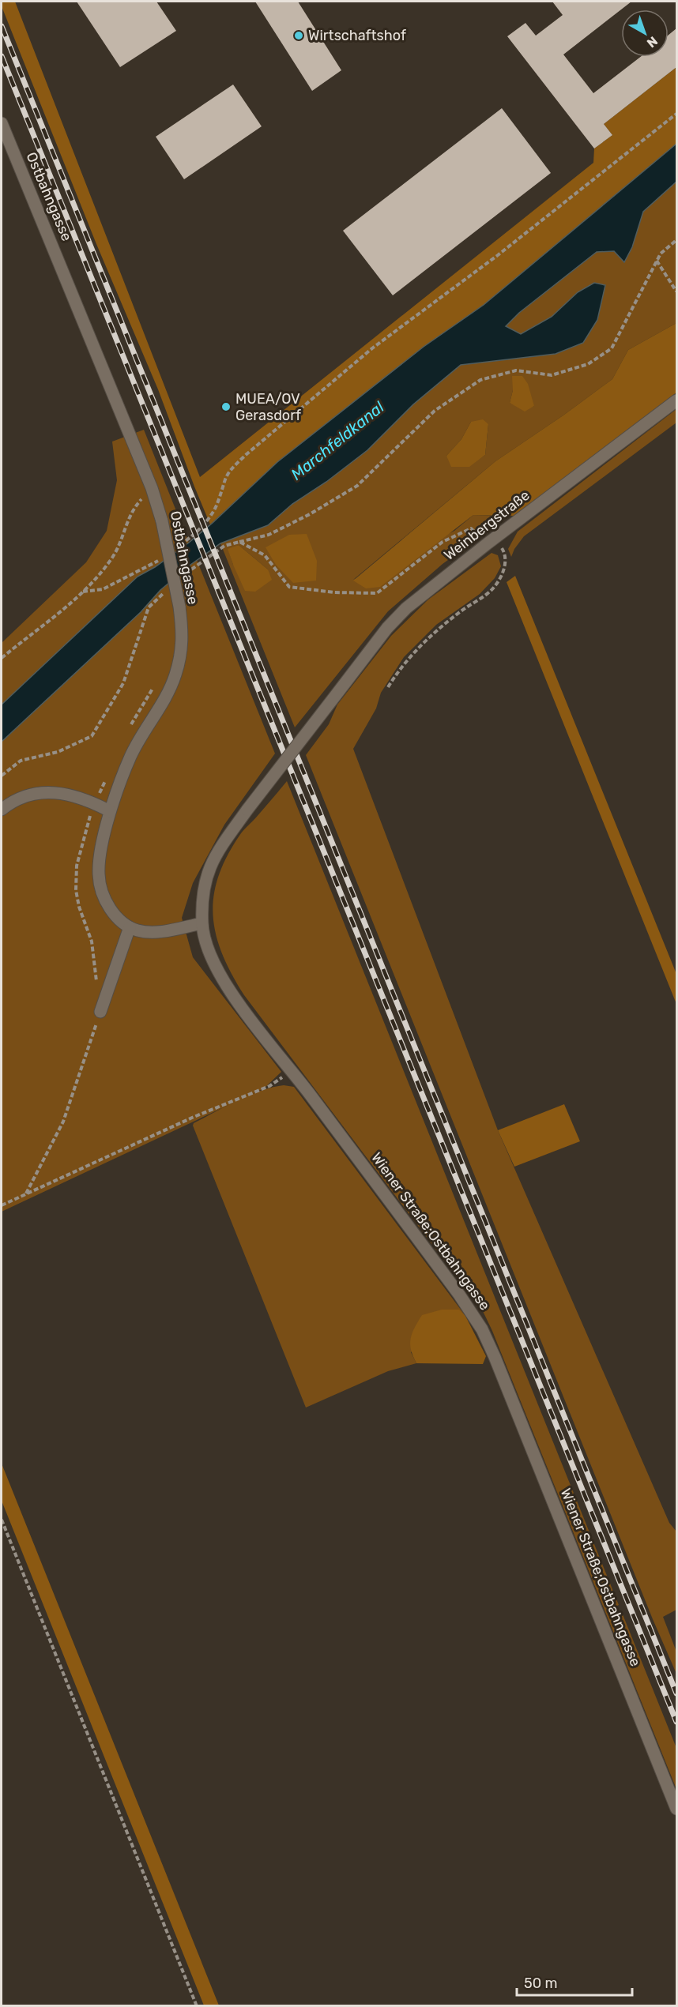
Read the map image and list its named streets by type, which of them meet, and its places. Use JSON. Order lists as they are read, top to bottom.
{
  "streets": {
    "street": ["Ostbahngasse", "Weinbergstraße", "Wiener Straße;Ostbahngasse"]
  },
  "crossings": [
    ["Weinbergstraße", "Wiener Straße;Ostbahngasse"]
  ],
  "water": ["Marchfeldkanal"],
  "places": ["Wirtschaftshof", "MUEA/OV Gerasdorf"],
  "scale_bar": "50 m",
  "north": "bottom right"
}
